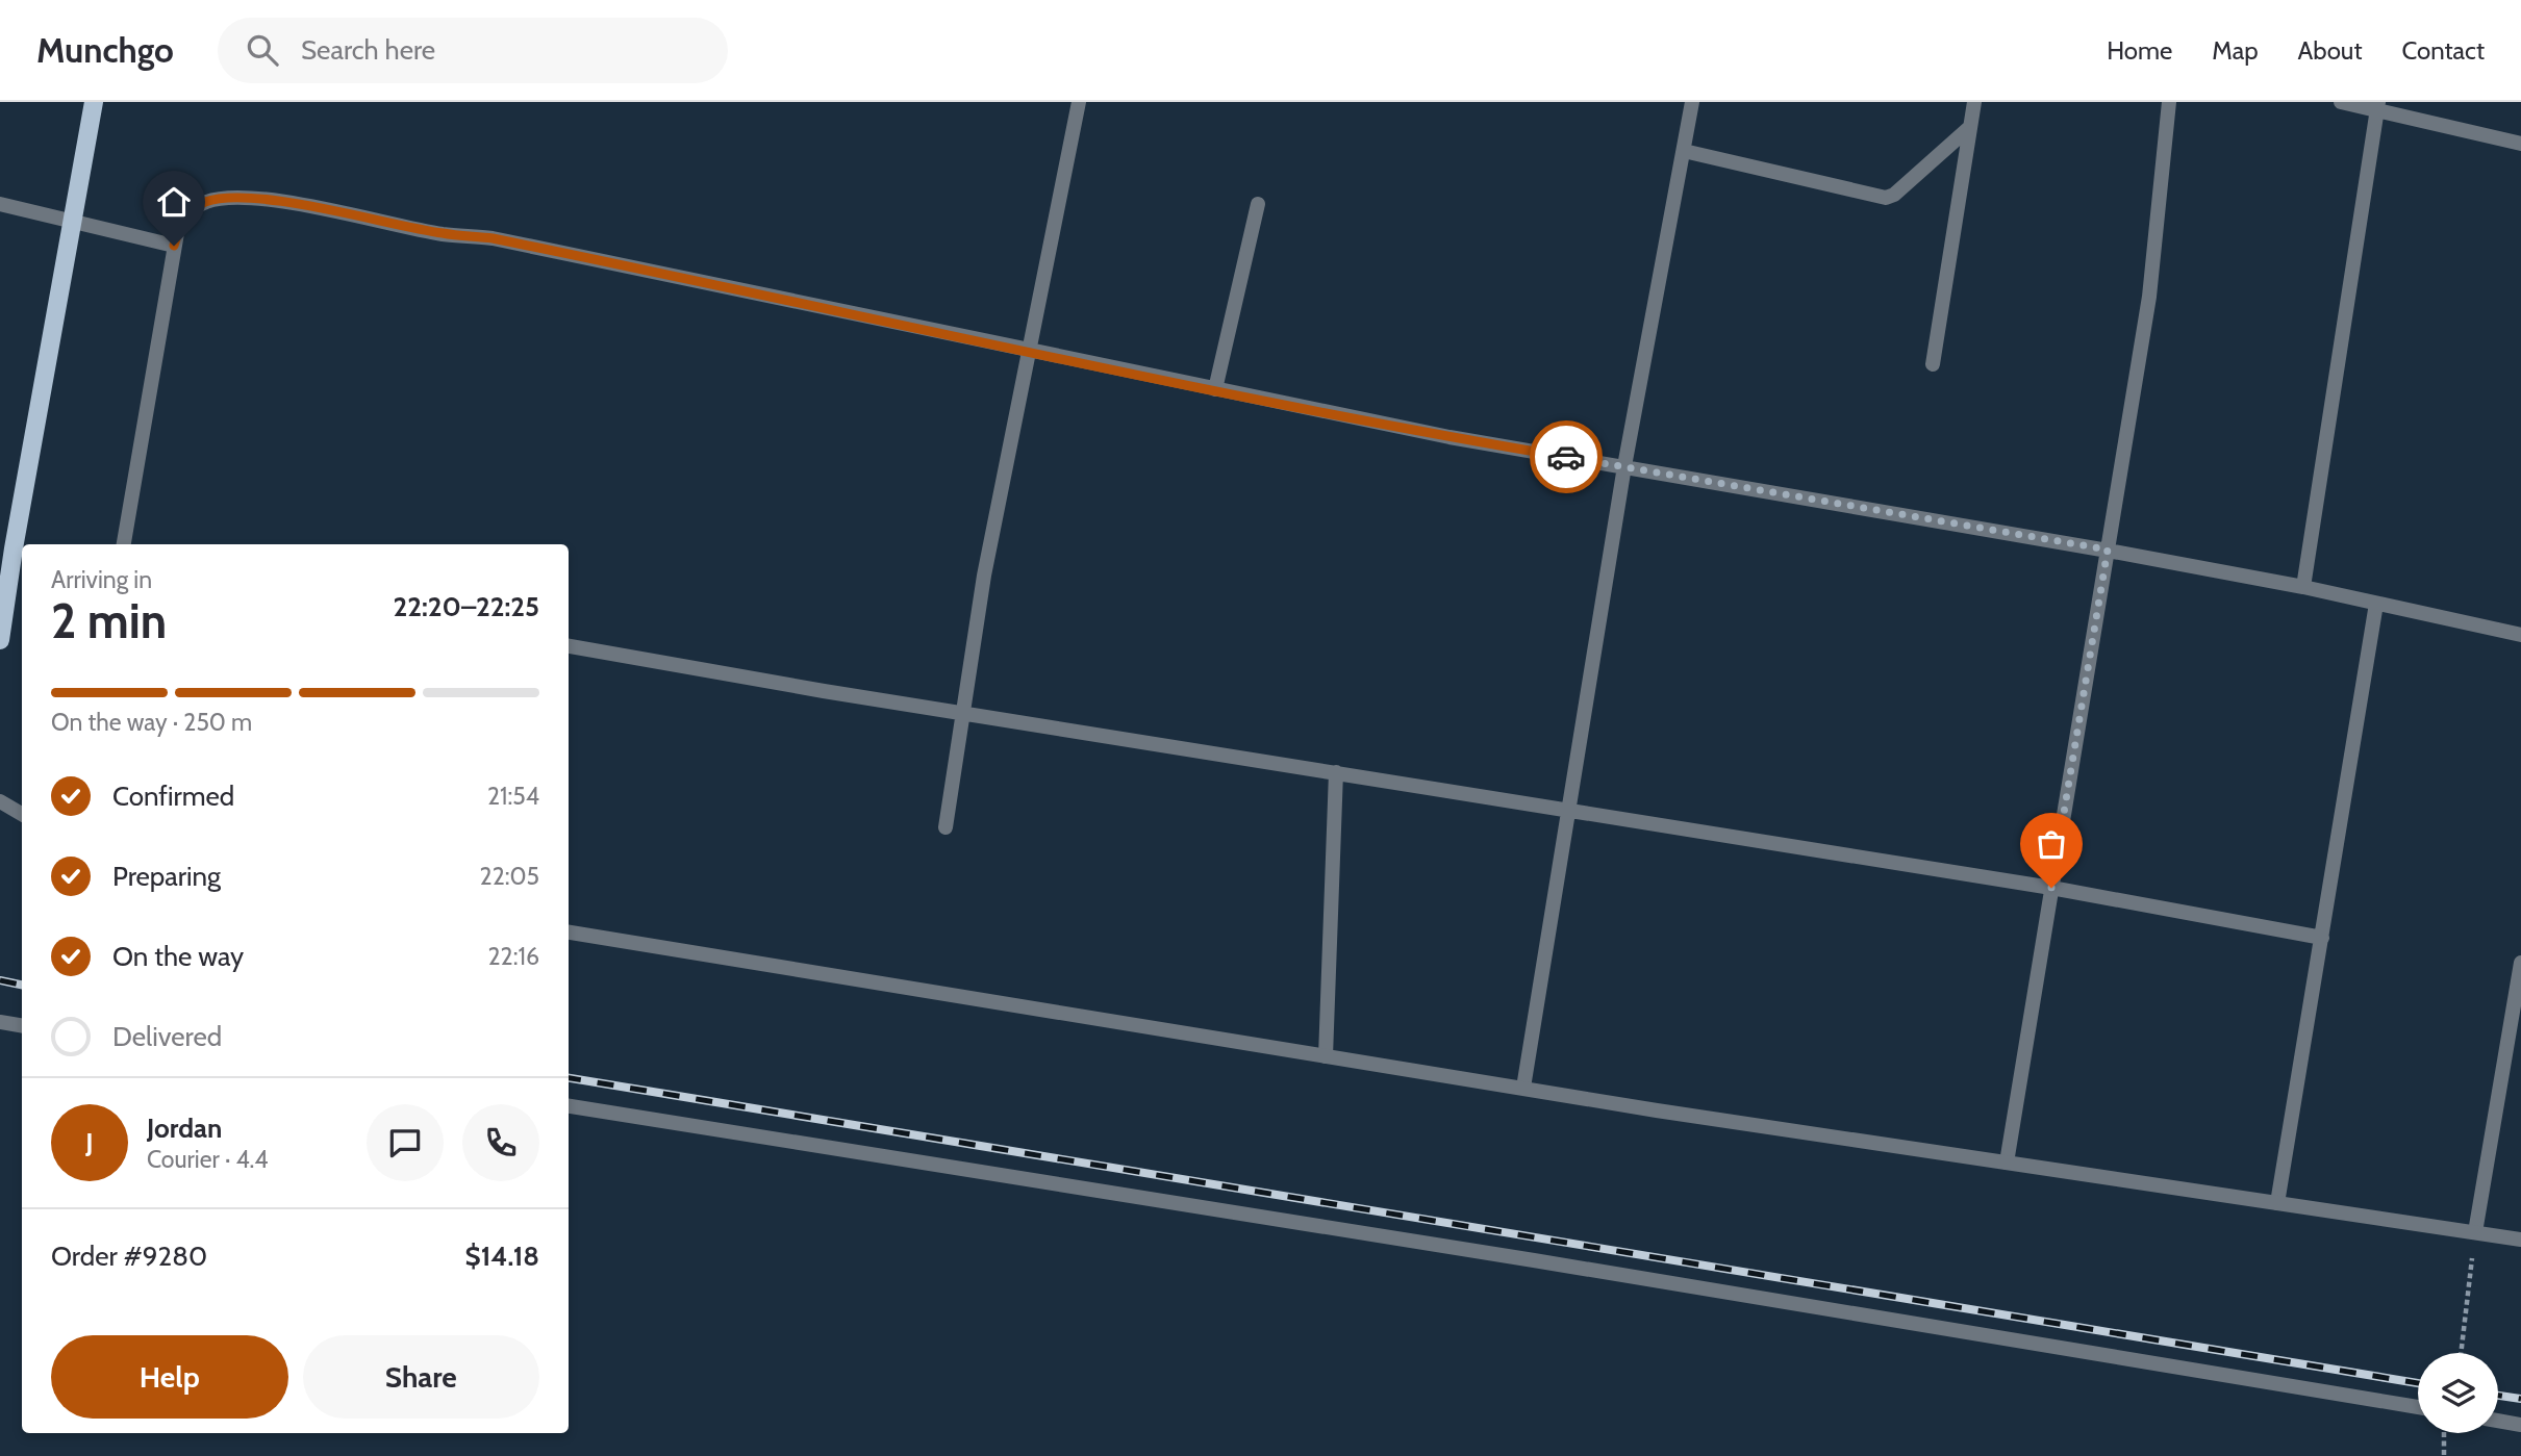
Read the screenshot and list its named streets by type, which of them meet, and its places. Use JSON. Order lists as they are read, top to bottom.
{
  "page": {
    "header": "Munchgo",
    "search": "Search here",
    "nav": [
      "Home",
      "Map",
      "About",
      "Contact"
    ],
    "heading": ["2 min", "Arriving in", "22:20–22:25"],
    "panel": [
      "Jordan",
      "Courier · 4.4",
      "Order #9280",
      "$14.18"
    ],
    "bar": "On the way · 250 m",
    "list": [
      ["Confirmed", "21:54"],
      ["Preparing", "22:05"],
      ["On the way", "22:16"],
      "Delivered"
    ],
    "round": "J",
    "buttons": ["Help", "Share"]
  }
}
